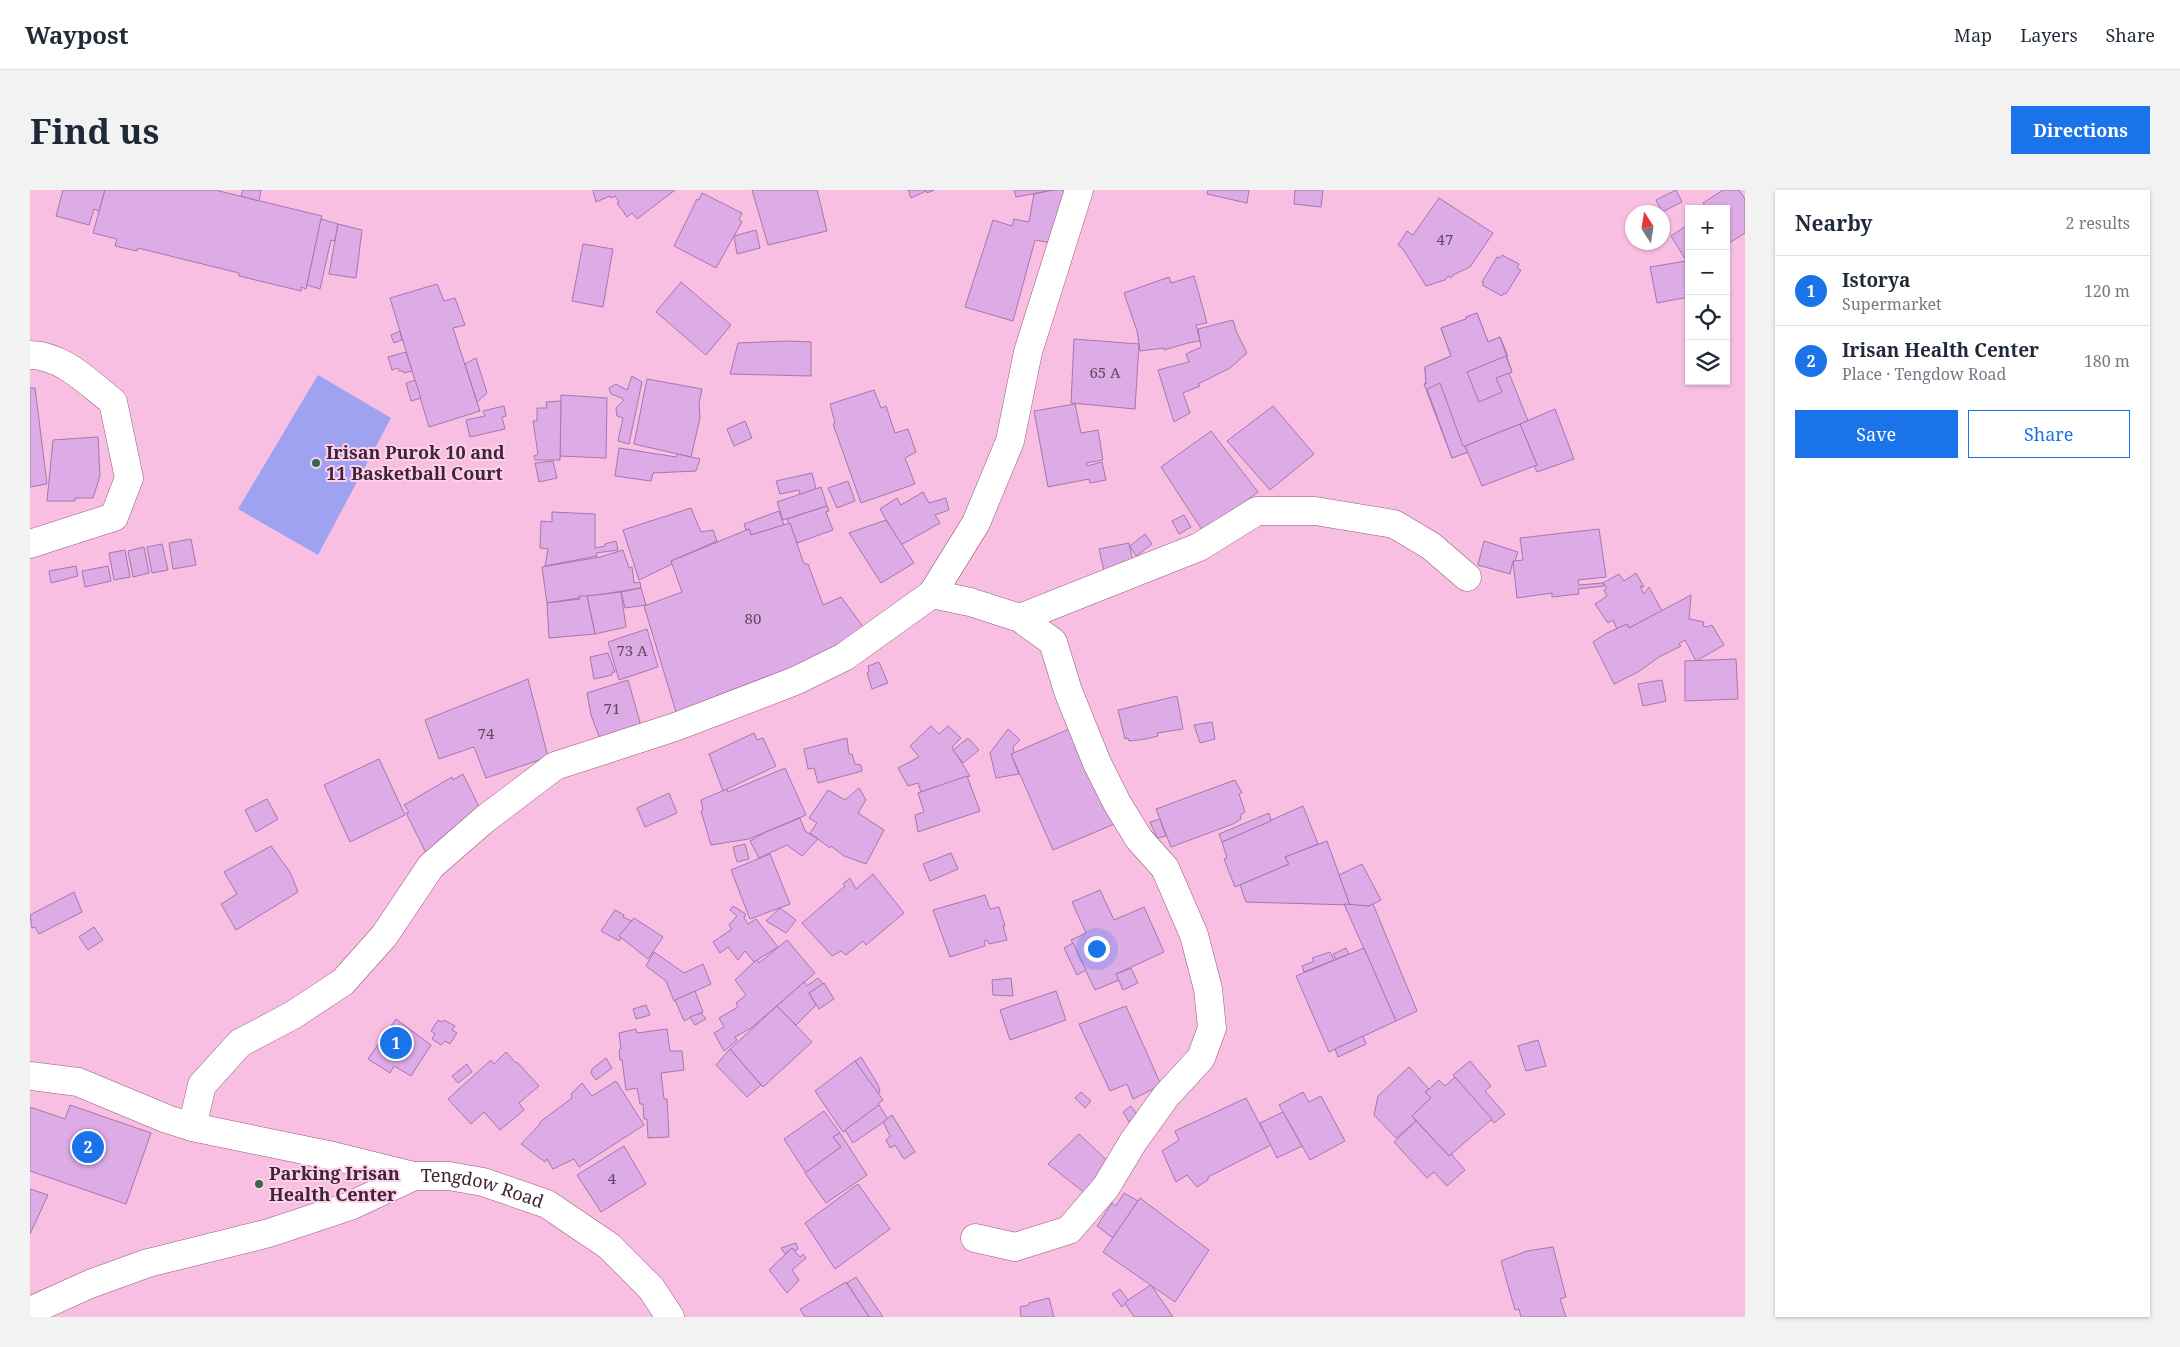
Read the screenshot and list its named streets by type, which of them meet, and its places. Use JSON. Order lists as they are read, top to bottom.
{
  "streets": {
    "street": ["Tengdow Road"]
  },
  "places": ["Irisan Purok 10 and 11 Basketball Court", "Parking Irisan Health Center"],
  "house_numbers": [
    "47",
    "65 A",
    "80",
    "73 A",
    "71",
    "74",
    "4"
  ],
  "north": "top",
  "page": {
    "header": "Waypost",
    "nav": ["Map", "Layers", "Share"],
    "buttons": [
      "Directions",
      ["Save", "Share"]
    ],
    "title": "Find us",
    "heading": ["Nearby", "2 results"],
    "map_buttons": ["+", "−"],
    "list": [
      {
        "mark": "1",
        "name": "Istorya",
        "note": "Supermarket",
        "value": "120 m"
      },
      {
        "mark": "2",
        "name": "Irisan Health Center",
        "note": "Place · Tengdow Road",
        "value": "180 m"
      }
    ],
    "pins": ["1", "2"]
  }
}
